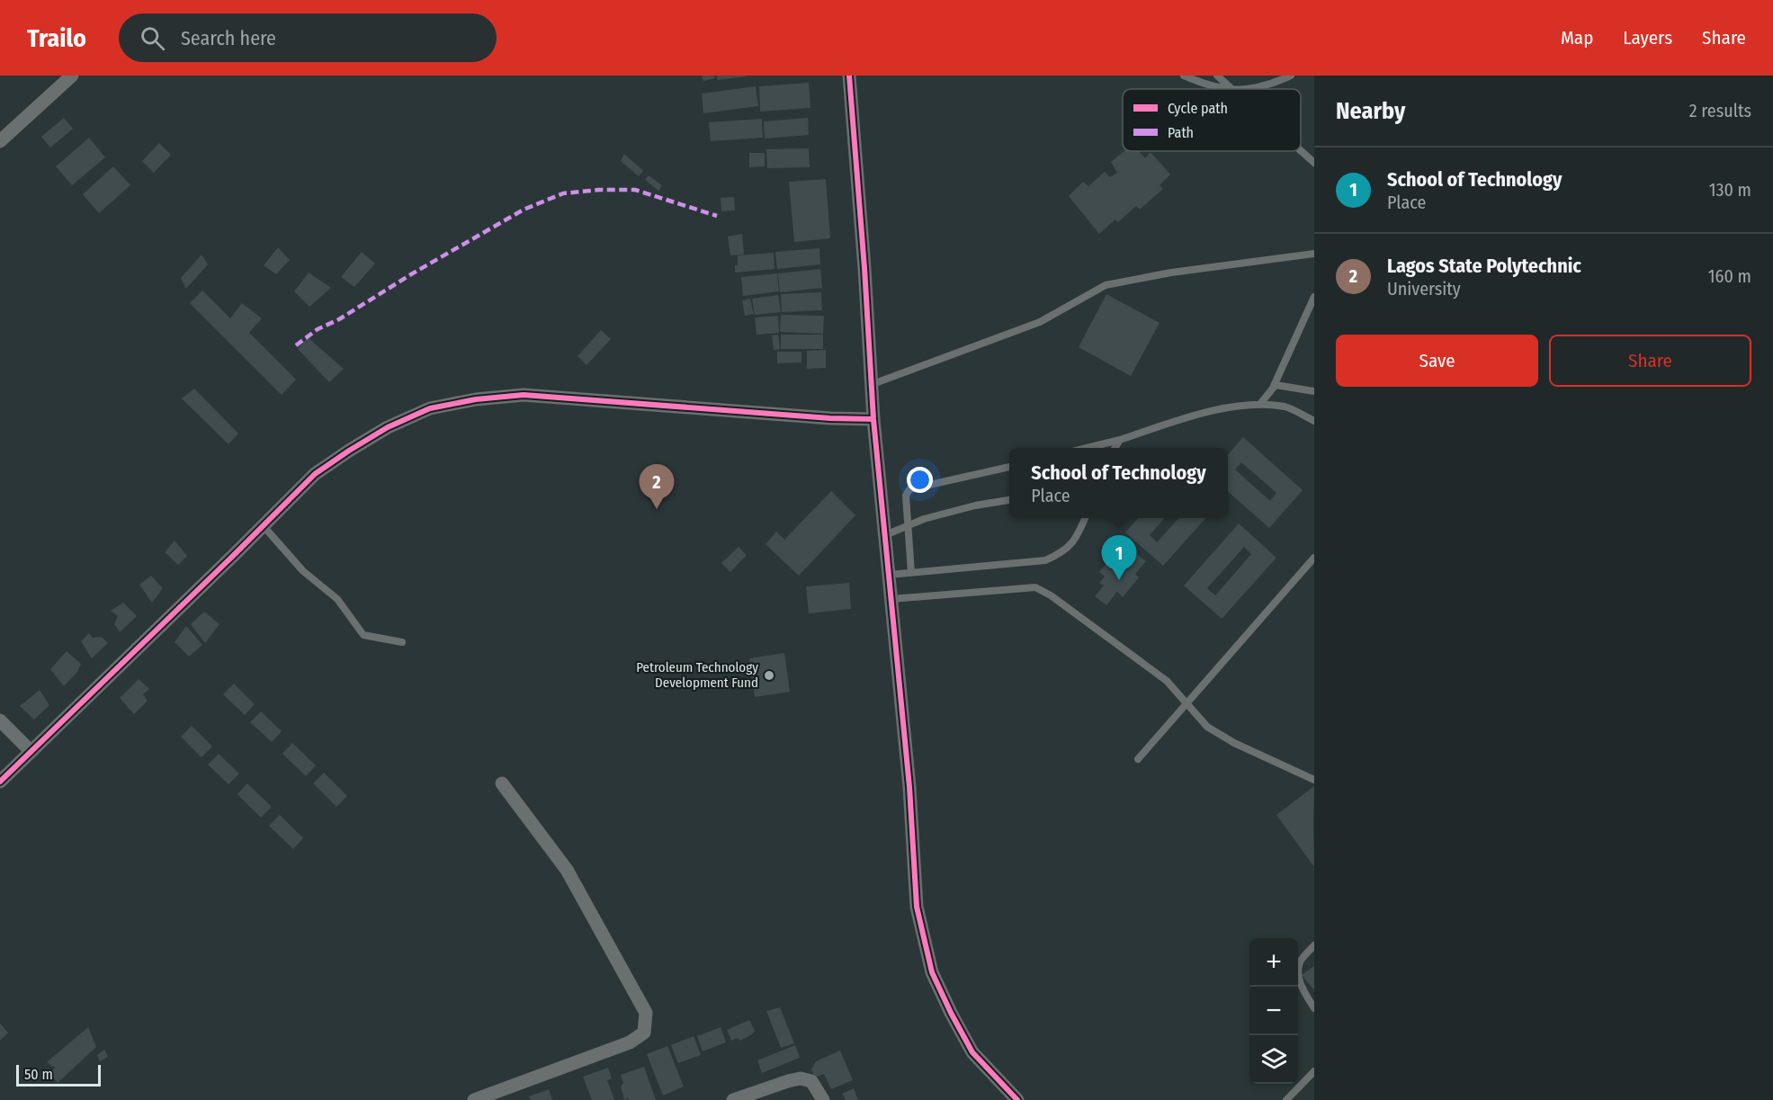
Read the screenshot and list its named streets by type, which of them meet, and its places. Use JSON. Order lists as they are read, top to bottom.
{
  "places": ["Petroleum Technology Development Fund"],
  "legend": ["Cycle path", "Path"],
  "scale_bar": "50 m",
  "page": {
    "header": "Trailo",
    "search": "Search here",
    "nav": ["Map", "Layers", "Share"],
    "heading": ["Nearby", "2 results"],
    "list": [
      {
        "mark": "1",
        "name": "School of Technology",
        "note": "Place",
        "value": "130 m"
      },
      {
        "mark": "2",
        "name": "Lagos State Polytechnic",
        "note": "University",
        "value": "160 m"
      }
    ],
    "buttons": ["Save", "Share"],
    "popup": ["School of Technology", "Place"],
    "pins": ["2", "1"],
    "map_buttons": ["+", "−"],
    "scale": "50 m"
  }
}
